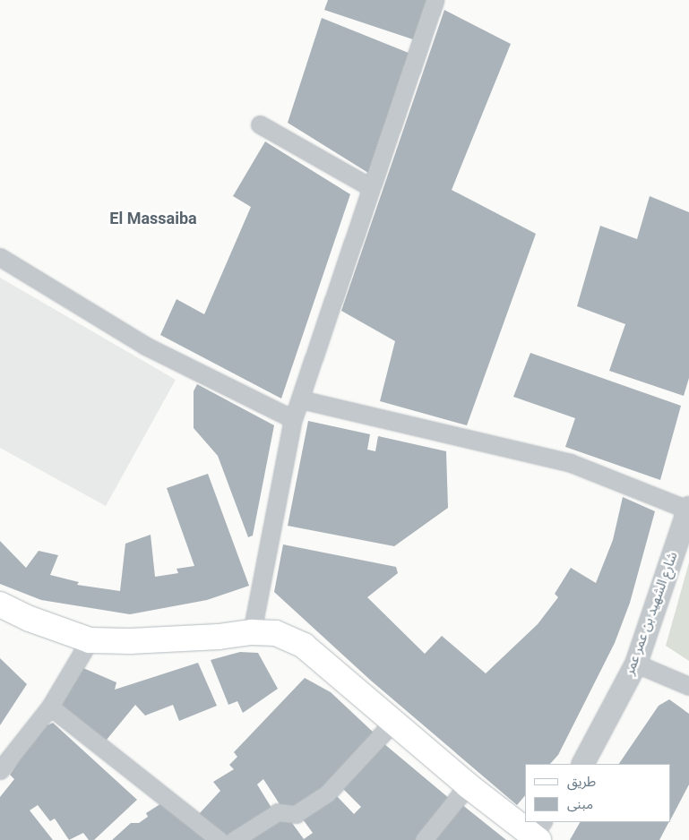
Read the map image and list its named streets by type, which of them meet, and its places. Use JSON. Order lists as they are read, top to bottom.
{
  "streets": {
    "street": ["شارع الشهيد بن عمر عمر"]
  },
  "districts": ["El Massaiba"],
  "legend": ["طريق", "مبنى"]
}
